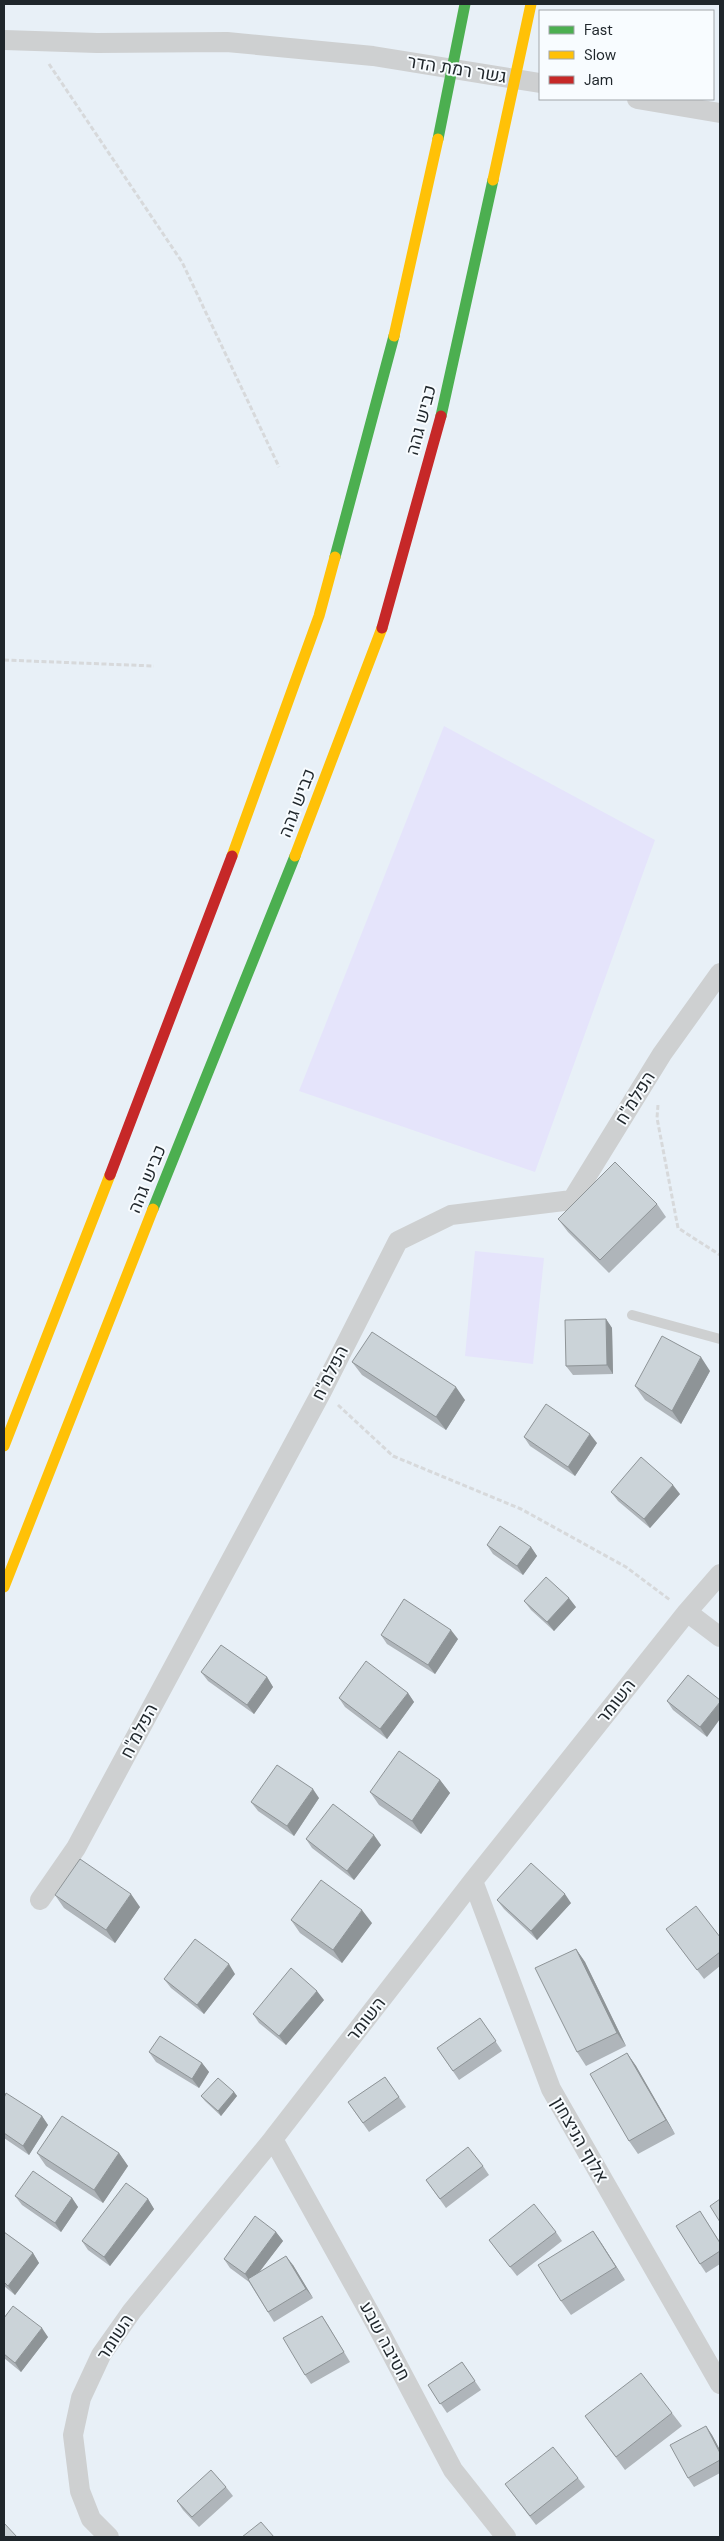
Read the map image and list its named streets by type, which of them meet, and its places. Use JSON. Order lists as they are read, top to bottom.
{
  "streets": {
    "highway": ["כביש גהה"],
    "street": [
      "גשר רמת הדר",
      "הפלמ\"ח",
      "השומר",
      "אלוף הניצחון",
      "חטיבה שבע"
    ]
  },
  "crossings": [
    ["השומר", "אלוף הניצחון"],
    ["השומר", "חטיבה שבע"]
  ],
  "legend": ["Fast", "Slow", "Jam"]
}
